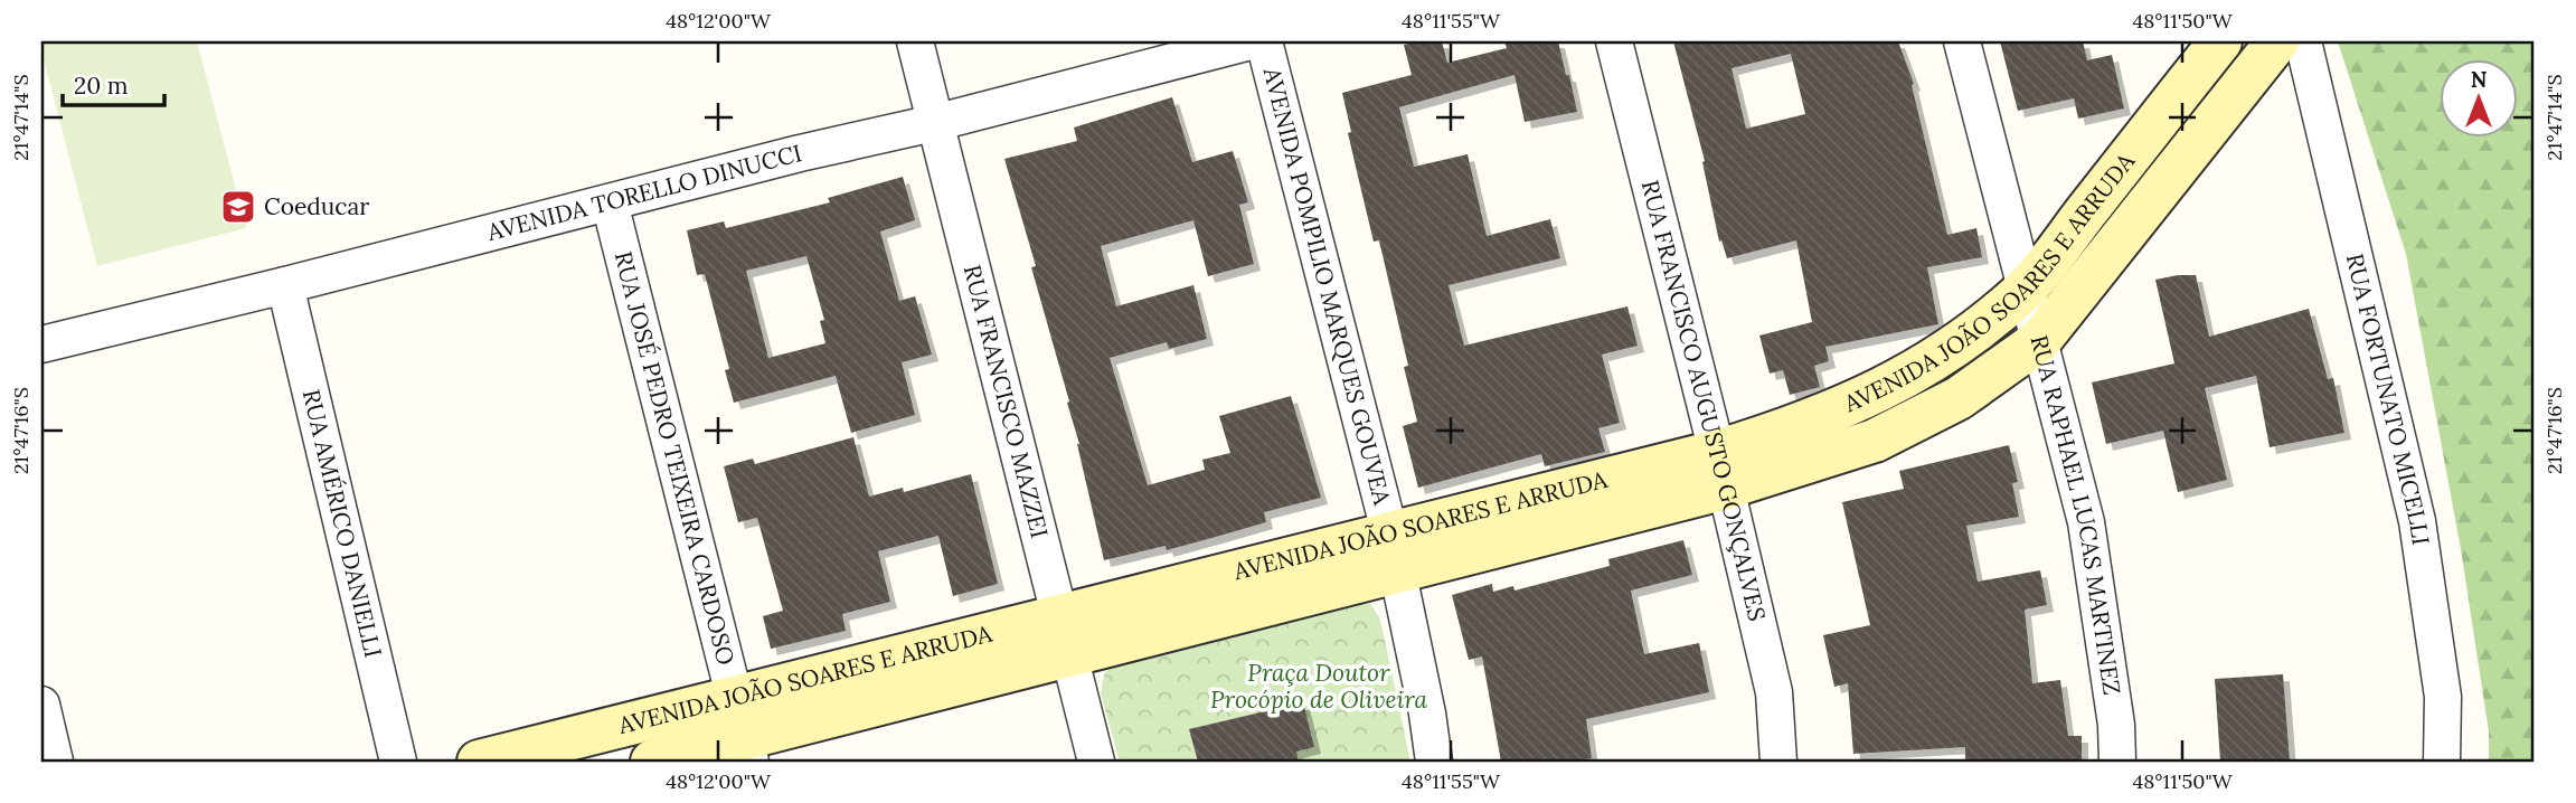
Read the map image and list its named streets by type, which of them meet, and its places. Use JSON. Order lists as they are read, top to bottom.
{
  "streets": {
    "street": [
      "AVENIDA TORELLO DINUCCI",
      "AVENIDA JOÃO SOARES E ARRUDA",
      "AVENIDA POMPILIO MARQUES GOUVEA",
      "RUA FORTUNATO MICELLI",
      "RUA FRANCISCO AUGUSTO GONÇALVES",
      "RUA FRANCISCO MAZZEI",
      "RUA JOSÉ PEDRO TEIXEIRA CARDOSO",
      "RUA RAPHAEL LUCAS MARTINEZ",
      "RUA AMÉRICO DANIELLI"
    ]
  },
  "crossings": [
    ["AVENIDA TORELLO DINUCCI", "RUA FRANCISCO MAZZEI"],
    ["AVENIDA TORELLO DINUCCI", "RUA JOSÉ PEDRO TEIXEIRA CARDOSO"],
    ["AVENIDA TORELLO DINUCCI", "RUA AMÉRICO DANIELLI"],
    ["AVENIDA JOÃO SOARES E ARRUDA", "AVENIDA POMPILIO MARQUES GOUVEA"],
    ["AVENIDA JOÃO SOARES E ARRUDA", "RUA FRANCISCO AUGUSTO GONÇALVES"],
    ["AVENIDA JOÃO SOARES E ARRUDA", "RUA FRANCISCO MAZZEI"],
    ["AVENIDA JOÃO SOARES E ARRUDA", "RUA JOSÉ PEDRO TEIXEIRA CARDOSO"],
    ["AVENIDA JOÃO SOARES E ARRUDA", "RUA RAPHAEL LUCAS MARTINEZ"]
  ],
  "parks": ["Praça Doutor Procópio de Oliveira"],
  "places": {
    "school or university": ["Coeducar"]
  },
  "scale_bar": "20 m",
  "north": "top",
  "coordinates": [
    "48°12'00\"W",
    "48°11'55\"W",
    "48°11'50\"W",
    "21°47'14\"S",
    "21°47'16\"S"
  ]
}
